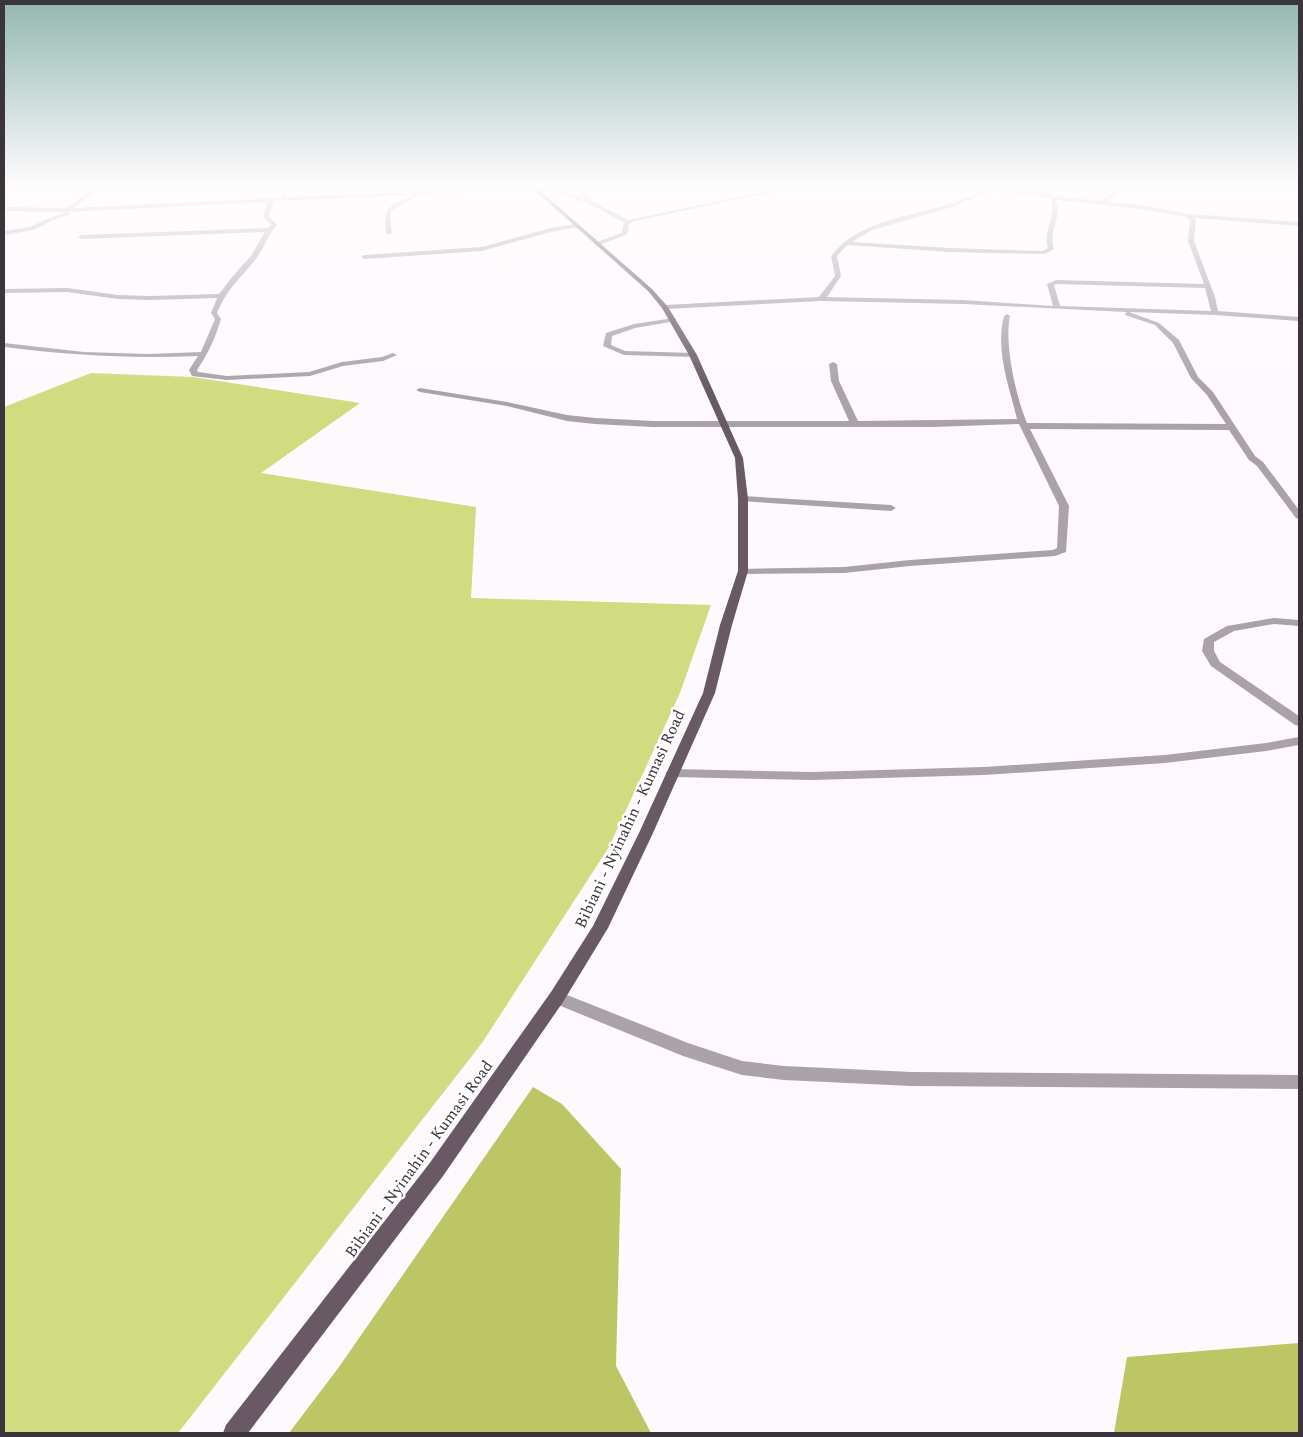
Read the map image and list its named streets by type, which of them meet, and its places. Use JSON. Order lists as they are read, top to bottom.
{
  "streets": {
    "main road": ["Bibiani - Nyinahin - Kumasi Road"]
  }
}
